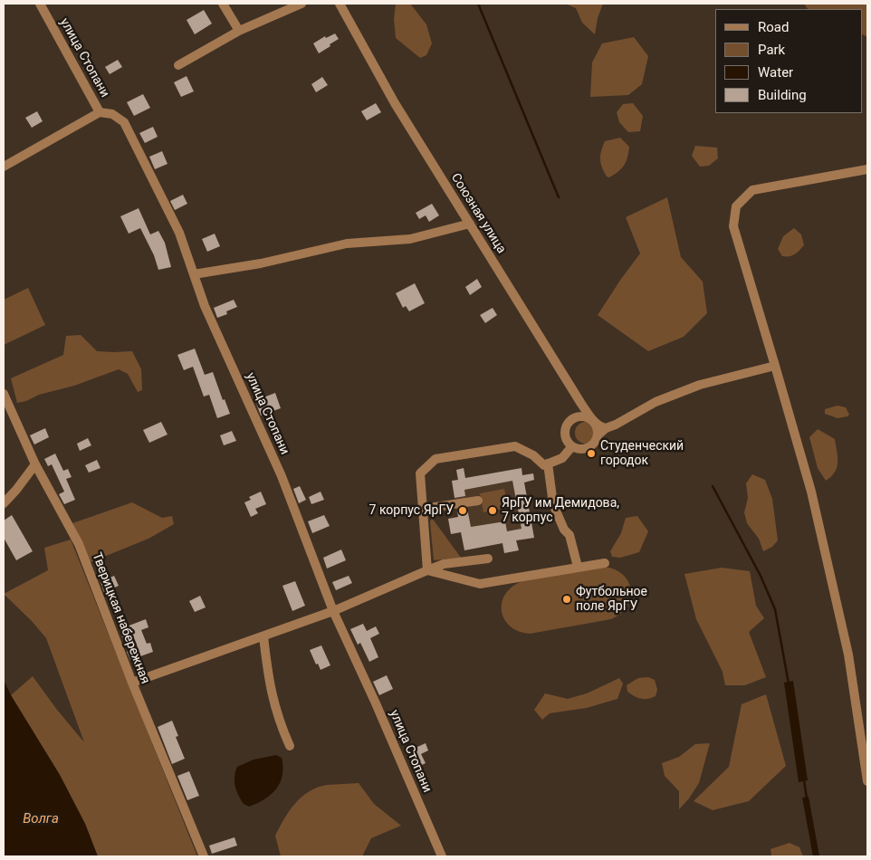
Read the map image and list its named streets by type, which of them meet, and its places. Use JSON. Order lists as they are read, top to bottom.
{
  "streets": {
    "street": ["улица Стопани", "Союзная улица", "Тверицкая набережная"]
  },
  "water": ["Волга"],
  "places": [
    "Студенческий городок",
    "7 корпус ЯрГУ",
    "ЯрГУ им Демидова, 7 корпус",
    "Футбольное поле ЯрГУ"
  ],
  "legend": [
    "Road",
    "Park",
    "Water",
    "Building"
  ]
}
